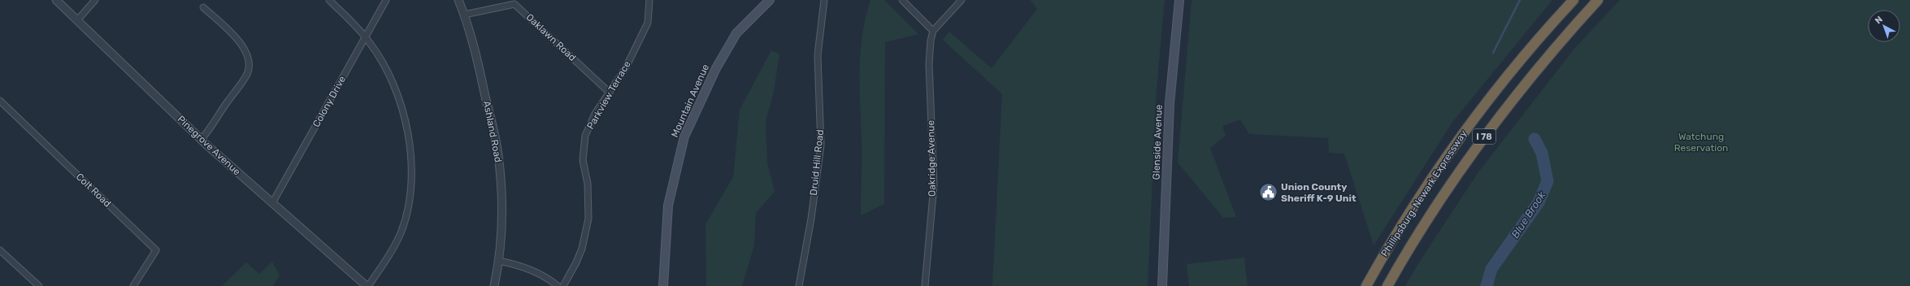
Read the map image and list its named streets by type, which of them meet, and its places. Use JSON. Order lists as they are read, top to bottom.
{
  "streets": {
    "highway": ["I 78", "Phillipsburg-Newark Expressway"],
    "main road": ["Mountain Avenue", "Glenside Avenue"],
    "street": [
      "Oaklawn Road",
      "Parkview Terrace",
      "Colony Drive",
      "Ashland Road",
      "Pinegrove Avenue",
      "Oakridge Avenue",
      "Druid Hill Road",
      "Colt Road"
    ]
  },
  "crossings": [
    ["Oaklawn Road", "Parkview Terrace"],
    ["Oaklawn Road", "Ashland Road"],
    ["Colony Drive", "Pinegrove Avenue"]
  ],
  "water": ["Blue Brook"],
  "parks": ["Watchung Reservation"],
  "places": {
    "public building": ["Union County Sheriff K-9 Unit"]
  },
  "north": "top left"
}
